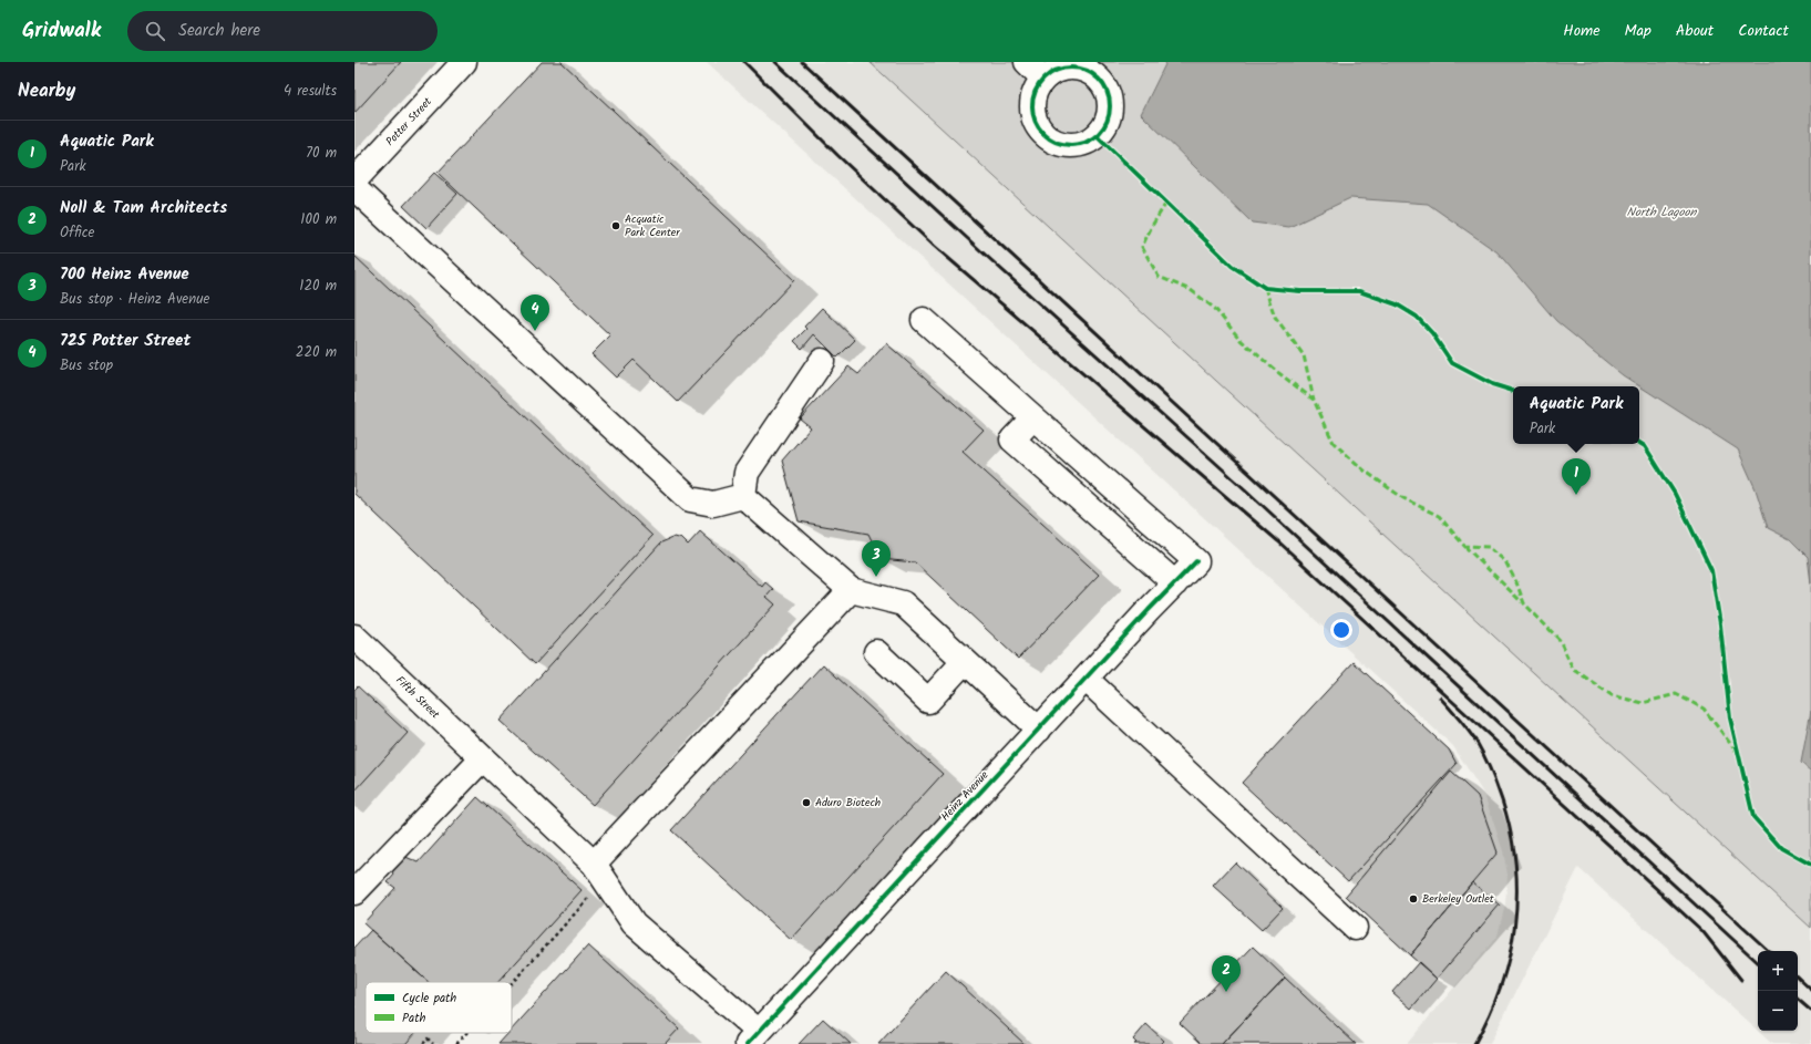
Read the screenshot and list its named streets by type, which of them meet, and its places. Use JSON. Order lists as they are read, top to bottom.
{
  "streets": {
    "street": ["Potter Street", "Fifth Street", "Heinz Avenue"]
  },
  "crossings": [
    ["Fifth Street", "Heinz Avenue"]
  ],
  "water": ["North Lagoon"],
  "places": ["Acquatic Park Center", "Aduro Biotech", "Berkeley Outlet"],
  "legend": ["Cycle path", "Path"],
  "page": {
    "header": "Gridwalk",
    "search": "Search here",
    "nav": [
      "Home",
      "Map",
      "About",
      "Contact"
    ],
    "heading": ["Nearby", "4 results"],
    "list": [
      {
        "mark": "1",
        "name": "Aquatic Park",
        "note": "Park",
        "value": "70 m"
      },
      {
        "mark": "2",
        "name": "Noll & Tam Architects",
        "note": "Office",
        "value": "100 m"
      },
      {
        "mark": "3",
        "name": "700 Heinz Avenue",
        "note": "Bus stop · Heinz Avenue",
        "value": "120 m"
      },
      {
        "mark": "4",
        "name": "725 Potter Street",
        "note": "Bus stop",
        "value": "220 m"
      }
    ],
    "pins": [
      "4",
      "1",
      "3",
      "2"
    ],
    "popup": ["Aquatic Park", "Park"],
    "map_buttons": ["+", "−"]
  }
}
